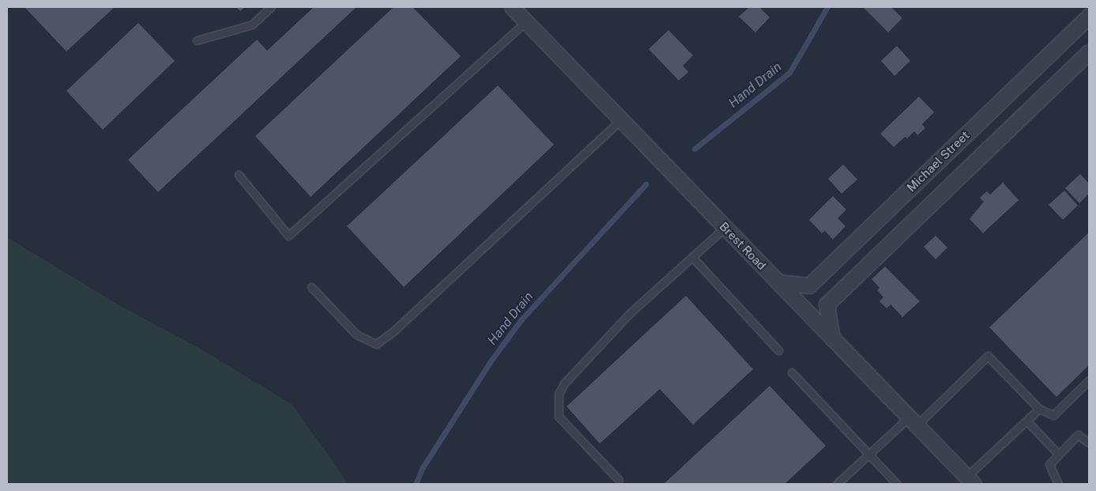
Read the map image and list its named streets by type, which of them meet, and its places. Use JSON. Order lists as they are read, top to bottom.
{
  "streets": {
    "street": ["Michael Street", "Brest Road"]
  },
  "crossings": [
    ["Michael Street", "Brest Road"]
  ],
  "water": ["Hand Drain"]
}
